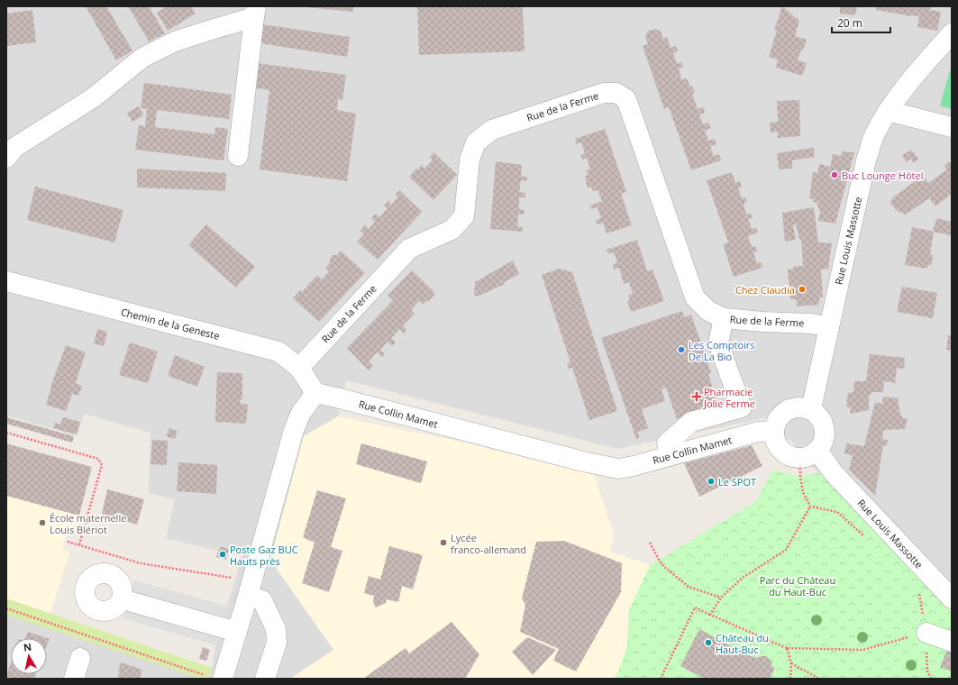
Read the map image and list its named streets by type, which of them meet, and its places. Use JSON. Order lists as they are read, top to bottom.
{
  "streets": {
    "street": [
      "Rue de la Ferme",
      "Rue Louis Massotte",
      "Chemin de la Geneste",
      "Rue Collin Mamet"
    ]
  },
  "crossings": [
    ["Rue de la Ferme", "Rue Louis Massotte"],
    ["Rue de la Ferme", "Chemin de la Geneste"],
    ["Rue Louis Massotte", "Rue Collin Mamet"],
    ["Chemin de la Geneste", "Rue Collin Mamet"]
  ],
  "parks": ["Parc du Château du Haut-Buc"],
  "places": {
    "other": [
      "Buc Lounge Hôtel",
      "Chez Claudia",
      "Les Comptoirs De La Bio",
      "Le SPOT",
      "École maternelle Louis Blériot",
      "Lycée franco-allemand",
      "Poste Gaz BUC Hauts près",
      "Château du Haut-Buc"
    ],
    "health": ["Pharmacie Jolie Ferme"]
  },
  "scale_bar": "20 m",
  "north": "top"
}
